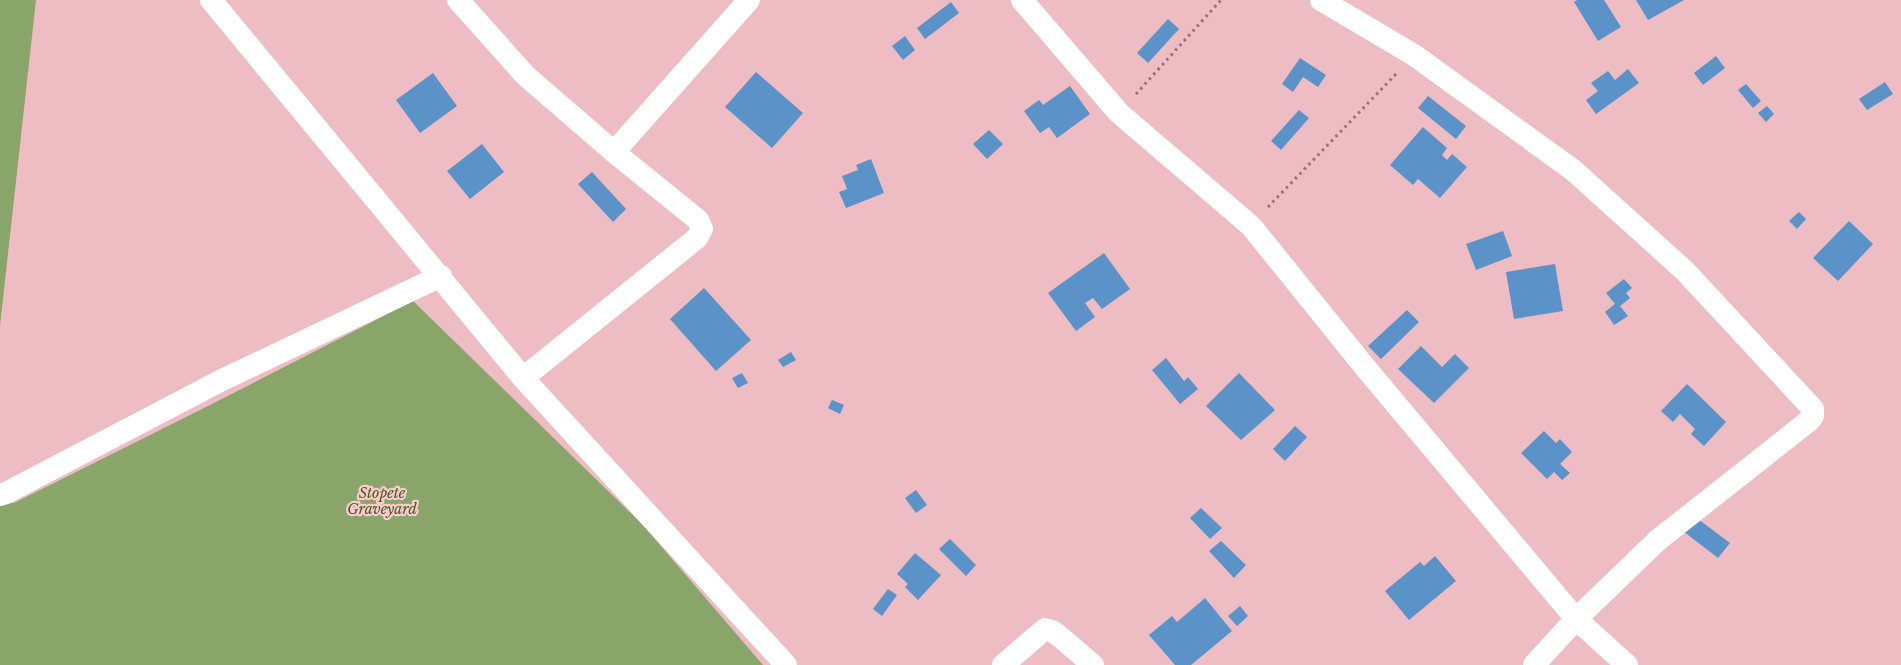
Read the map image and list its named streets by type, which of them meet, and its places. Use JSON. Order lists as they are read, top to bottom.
{
  "parks": ["Stopete Graveyard"]
}
